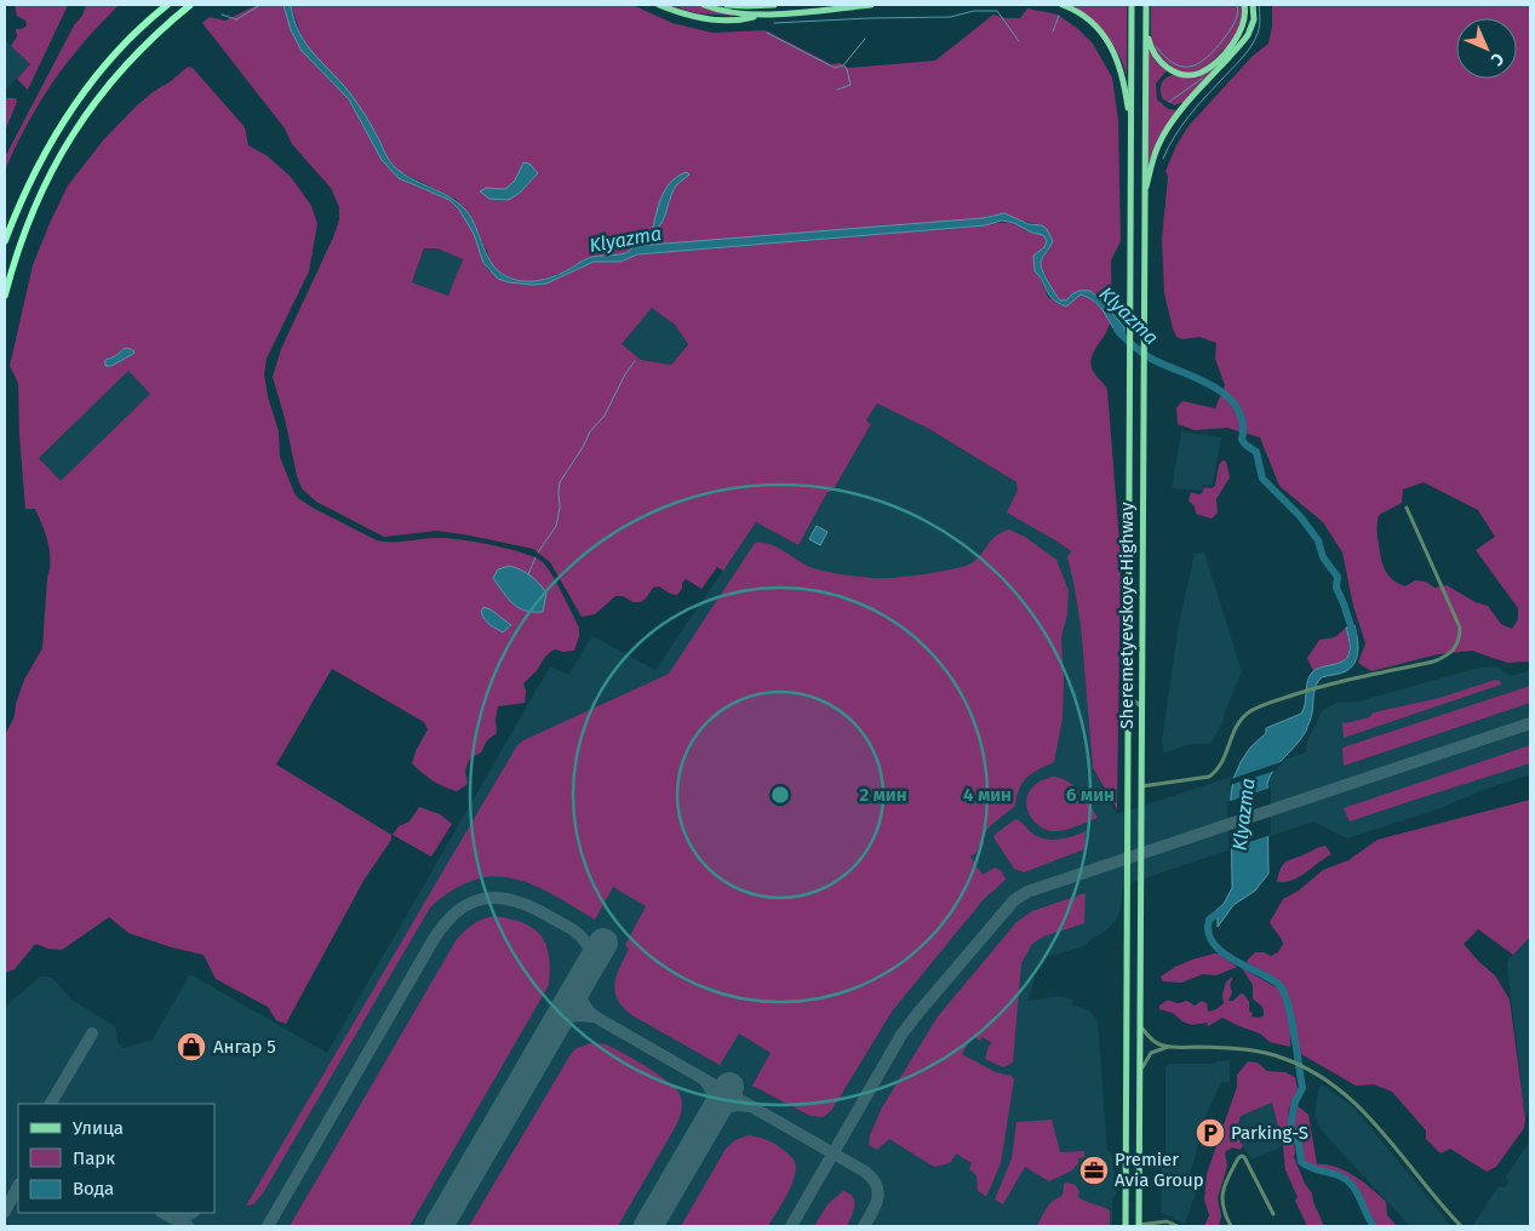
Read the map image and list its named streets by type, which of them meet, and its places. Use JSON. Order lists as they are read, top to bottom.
{
  "streets": {
    "main road": ["Sheremetyevskoye Highway"]
  },
  "water": ["Klyazma"],
  "places": {
    "shop": ["Ангар 5"],
    "parking": ["Parking-S"],
    "office": ["Premier Avia Group"]
  },
  "legend": ["Улица", "Парк", "Вода"],
  "north": "bottom right",
  "rings": ["2 мин", "4 мин", "6 мин"]
}
